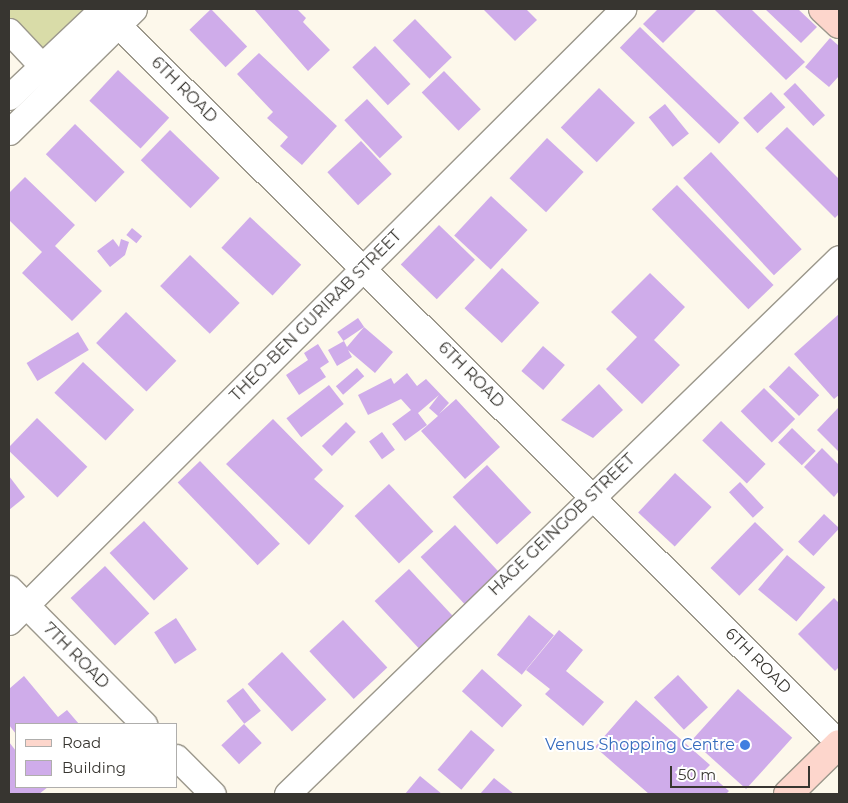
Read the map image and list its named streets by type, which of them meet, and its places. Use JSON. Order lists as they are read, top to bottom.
{
  "streets": {
    "street": [
      "6TH ROAD",
      "THEO-BEN GURIRAB STREET",
      "HAGE GEINGOB STREET",
      "7TH ROAD"
    ]
  },
  "crossings": [
    ["6TH ROAD", "THEO-BEN GURIRAB STREET"],
    ["6TH ROAD", "HAGE GEINGOB STREET"],
    ["THEO-BEN GURIRAB STREET", "7TH ROAD"]
  ],
  "places": ["Venus Shopping Centre"],
  "legend": ["Road", "Building"],
  "scale_bar": "50 m"
}
